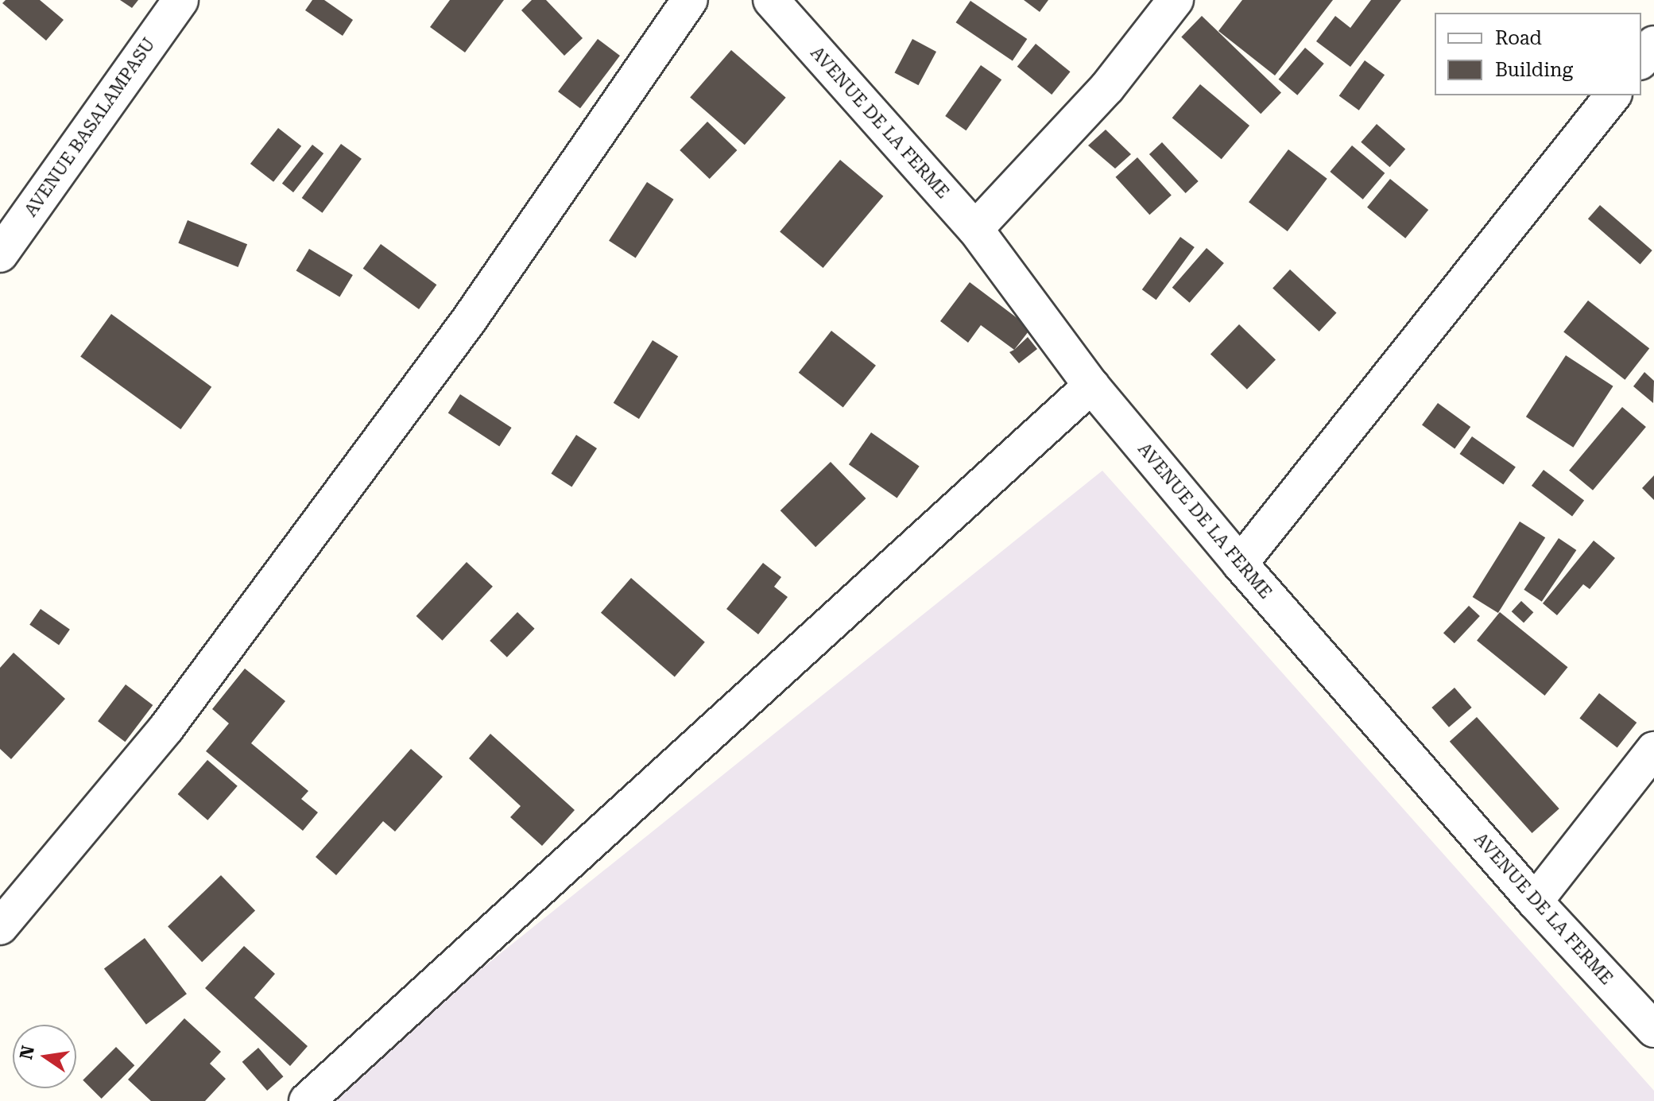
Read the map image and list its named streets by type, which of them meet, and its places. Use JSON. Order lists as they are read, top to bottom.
{
  "streets": {
    "street": ["AVENUE DE LA FERME", "AVENUE BASALAMPASU"]
  },
  "legend": ["Road", "Building"],
  "north": "left"
}
